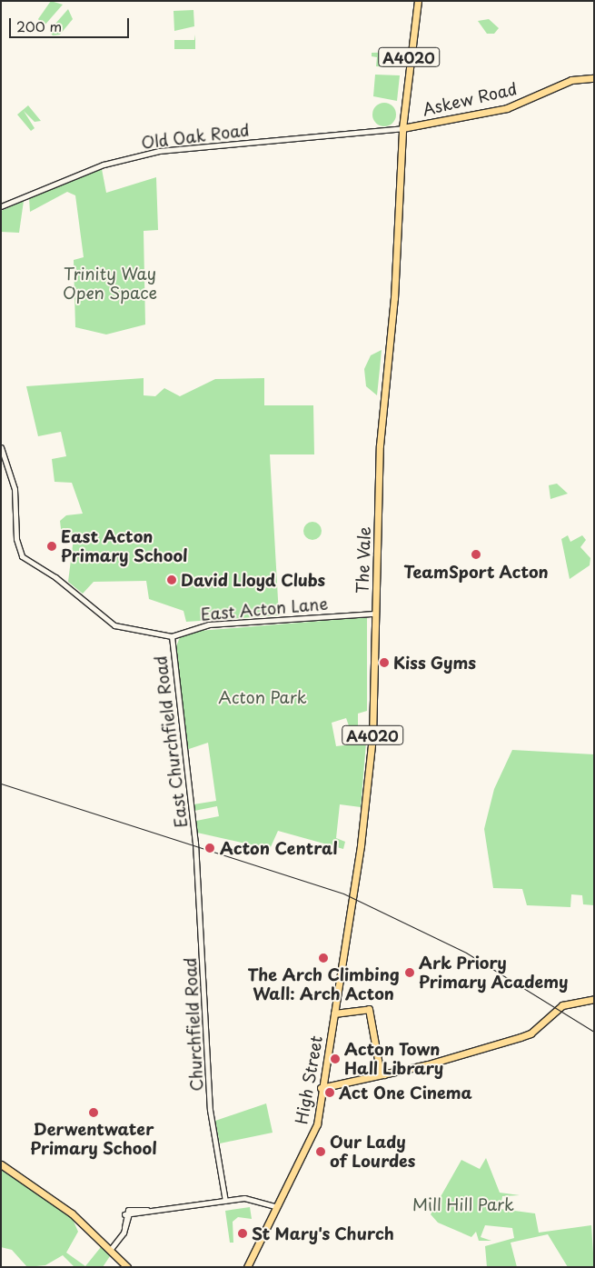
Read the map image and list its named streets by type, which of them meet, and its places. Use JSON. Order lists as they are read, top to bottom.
{
  "streets": {
    "main road": [
      "A4020",
      "Askew Road",
      "The Vale",
      "High Street"
    ],
    "street": [
      "Old Oak Road",
      "East Acton Lane",
      "East Churchfield Road",
      "Churchfield Road"
    ]
  },
  "crossings": [
    ["A4020", "Askew Road"],
    ["A4020", "Old Oak Road"],
    ["A4020", "The Vale"],
    ["Askew Road", "Old Oak Road"],
    ["Askew Road", "The Vale"],
    ["Old Oak Road", "The Vale"],
    ["The Vale", "East Acton Lane"],
    ["The Vale", "High Street"],
    ["East Acton Lane", "East Churchfield Road"],
    ["East Churchfield Road", "Churchfield Road"]
  ],
  "parks": ["Trinity Way Open Space", "Acton Park", "Mill Hill Park"],
  "places": [
    "East Acton Primary School",
    "TeamSport Acton",
    "David Lloyd Clubs",
    "Kiss Gyms",
    "Acton Central",
    "The Arch Climbing Wall: Arch Acton",
    "Ark Priory Primary Academy",
    "Acton Town Hall Library",
    "Act One Cinema",
    "Derwentwater Primary School",
    "Our Lady of Lourdes",
    "St Mary's Church"
  ],
  "scale_bar": "200 m"
}
